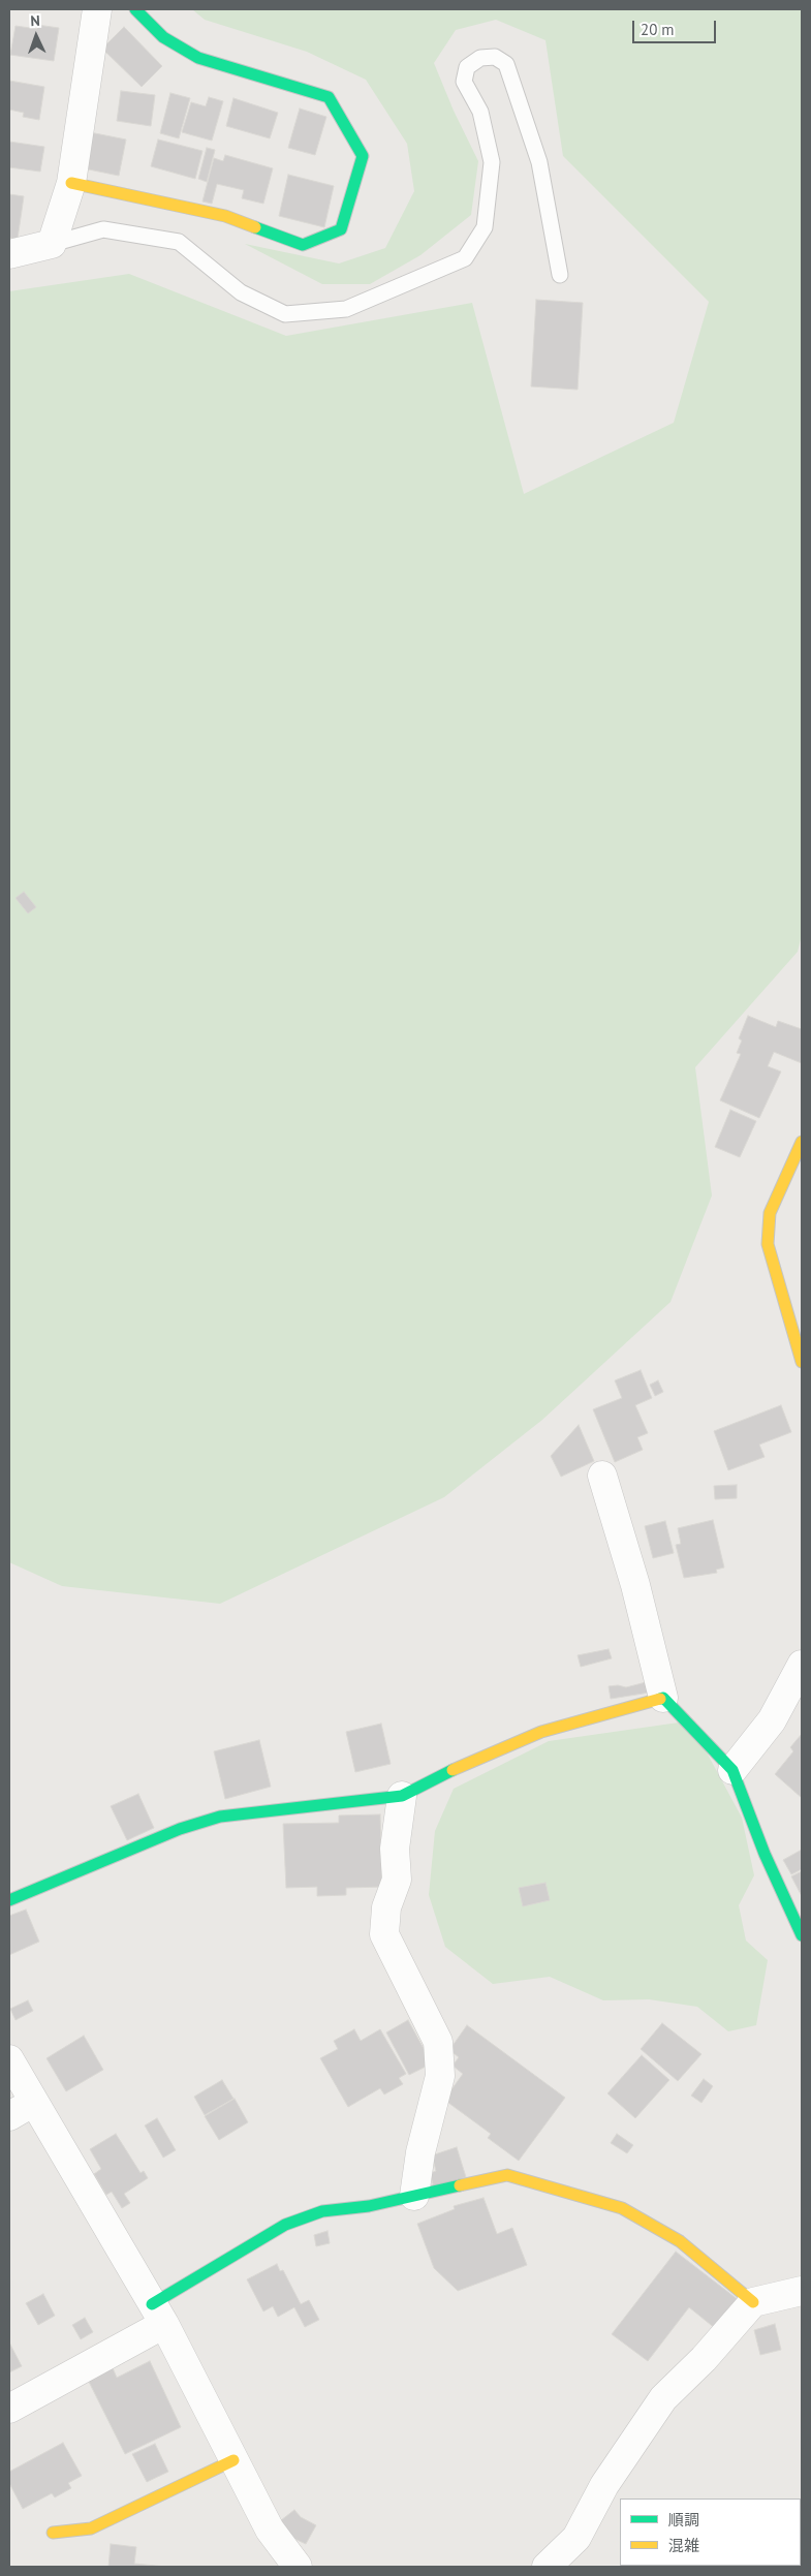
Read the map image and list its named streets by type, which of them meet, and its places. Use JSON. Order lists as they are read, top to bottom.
{
  "legend": ["順調", "混雑"],
  "scale_bar": "20 m",
  "north": "top"
}
